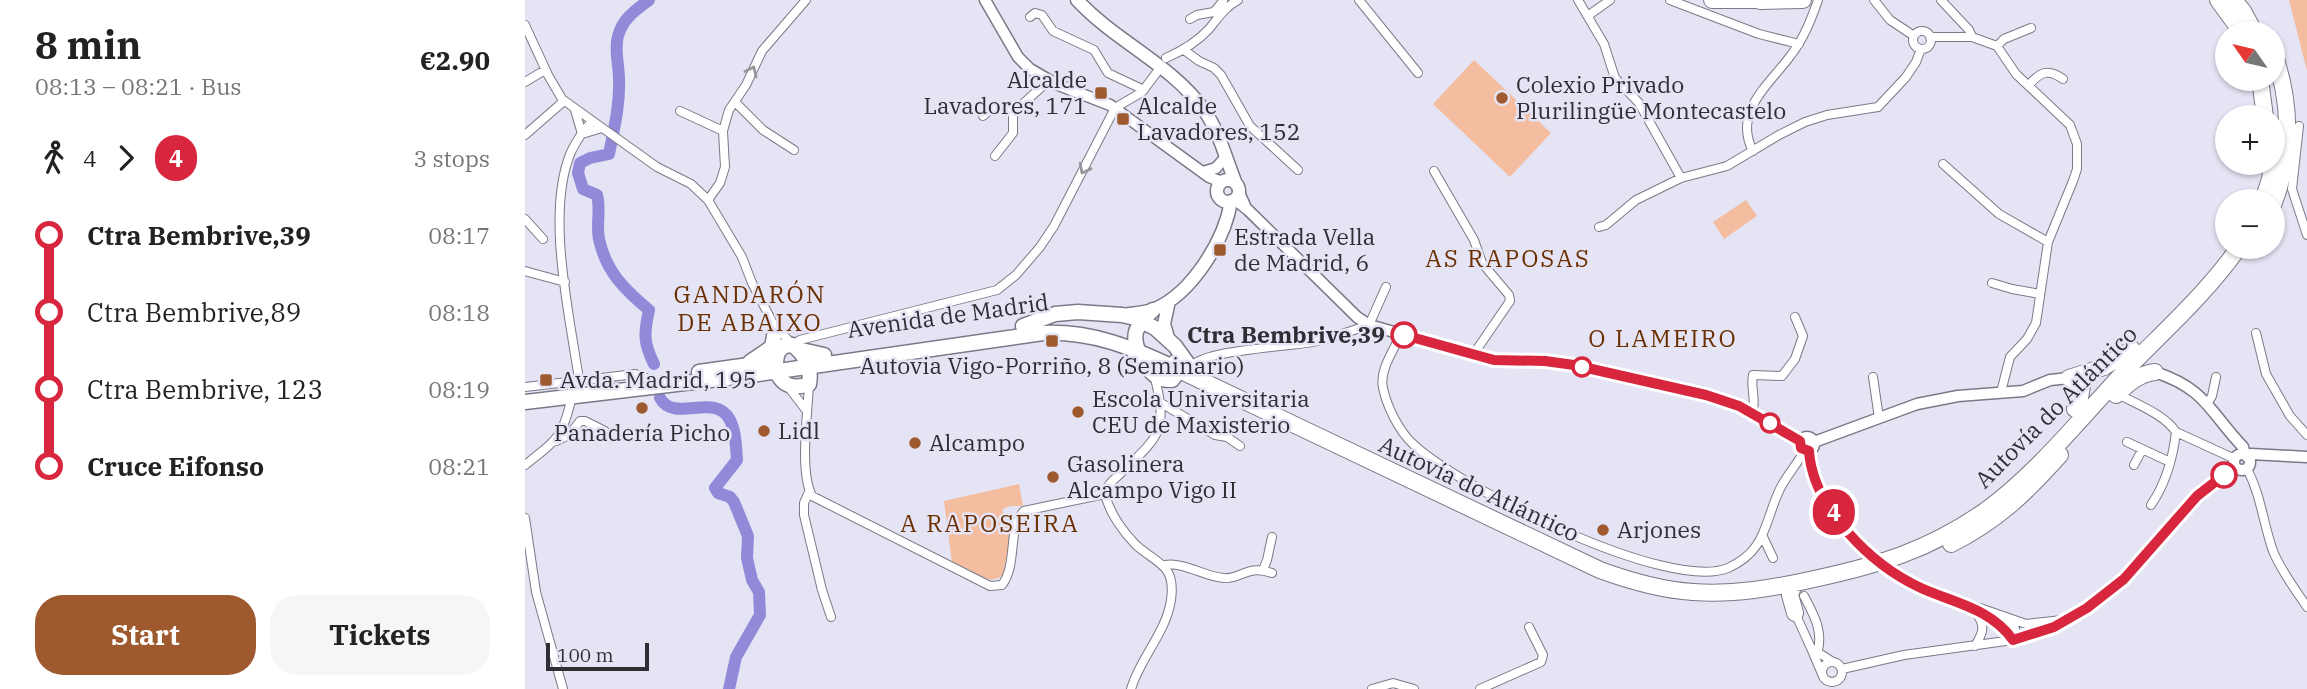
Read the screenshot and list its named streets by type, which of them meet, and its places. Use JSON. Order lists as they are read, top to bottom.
{
  "streets": {
    "highway": ["Avenida de Madrid", "Autovía do Atlántico"]
  },
  "crossings": [
    ["Avenida de Madrid", "Autovía do Atlántico"]
  ],
  "districts": [
    "AS RAPOSAS",
    "GANDARÓN DE ABAIXO",
    "O LAMEIRO",
    "A RAPOSEIRA"
  ],
  "places": {
    "transit": [
      "Alcalde Lavadores, 171",
      "Alcalde Lavadores, 152",
      "Estrada Vella de Madrid, 6",
      "Autovia Vigo-Porriño, 8 (Seminario)",
      "Avda. Madrid, 195"
    ],
    "other": [
      "Colexio Privado Plurilingüe Montecastelo",
      "Ctra Bembrive,39",
      "Panadería Picho",
      "Escola Universitaria CEU de Maxisterio",
      "Lidl",
      "Alcampo",
      "Gasolinera Alcampo Vigo II",
      "Arjones"
    ]
  },
  "lines": ["bus line 4"],
  "scale_bar": "100 m",
  "north": "top left",
  "page": {
    "heading": ["8 min", "08:13 – 08:21 · Bus", "€2.90"],
    "on_map": "4",
    "map_buttons": ["+", "−"],
    "legs": ["4", "4", "3 stops"],
    "list": [
      {
        "name": "Ctra Bembrive,39",
        "value": "08:17"
      },
      {
        "name": "Ctra Bembrive,89",
        "value": "08:18"
      },
      {
        "name": "Ctra Bembrive, 123",
        "value": "08:19"
      },
      {
        "name": "Cruce Eifonso",
        "value": "08:21"
      }
    ],
    "buttons": ["Start", "Tickets"],
    "scale": "100 m"
  }
}
